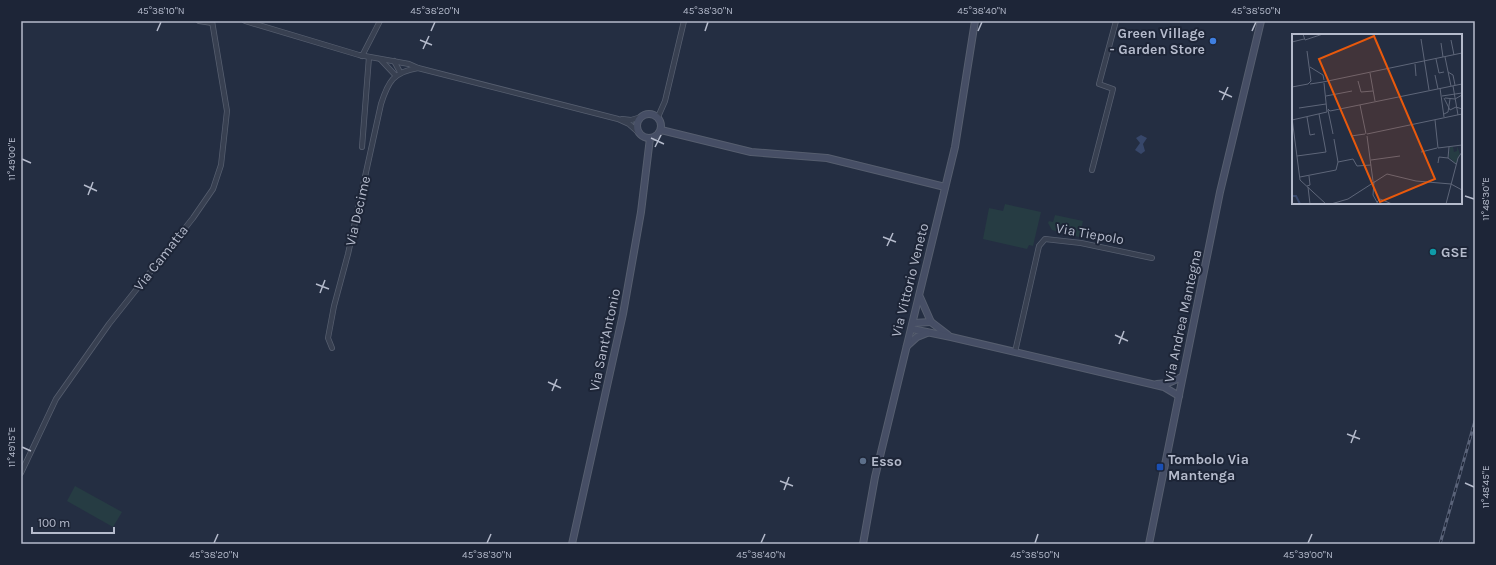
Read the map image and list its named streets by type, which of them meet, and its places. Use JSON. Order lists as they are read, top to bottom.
{
  "streets": {
    "street": [
      "Via Decime",
      "Via Tiepolo",
      "Via Camatta",
      "Via Vittorio Veneto",
      "Via Andrea Mantegna",
      "Via Sant'Antonio"
    ]
  },
  "places": {
    "other": ["Green Village - Garden Store", "GSE", "Esso"],
    "transit": ["Tombolo Via Mantenga"]
  },
  "scale_bar": "100 m",
  "coordinates": [
    "45°38'10\"N",
    "45°38'20\"N",
    "45°38'30\"N",
    "45°38'40\"N",
    "45°38'50\"N",
    "11°49'00\"E",
    "11°48'30\"E",
    "11°49'15\"E",
    "11°48'45\"E",
    "45°39'00\"N"
  ]
}
